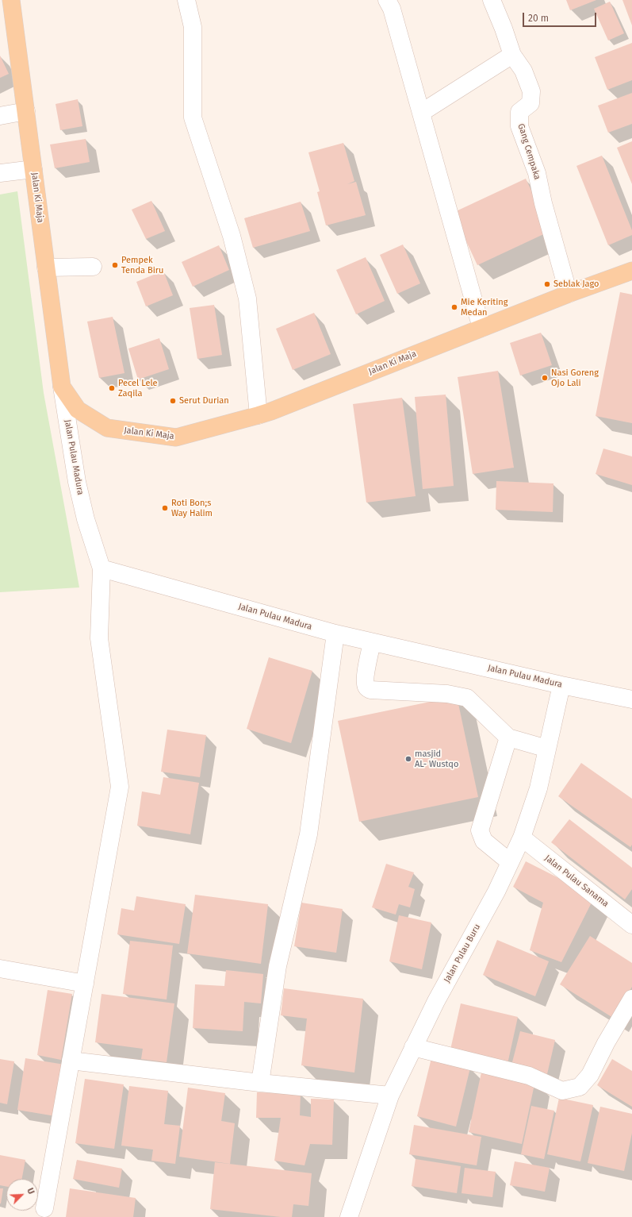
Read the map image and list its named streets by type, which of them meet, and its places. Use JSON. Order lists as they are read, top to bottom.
{
  "streets": {
    "main road": ["Jalan Ki Maja"],
    "street": [
      "Gang Cempaka",
      "Jalan Pulau Madura",
      "Jalan Pulau Sanama",
      "Jalan Pulau Buru"
    ]
  },
  "crossings": [
    ["Gang Cempaka", "Jalan Ki Maja"],
    ["Jalan Ki Maja", "Jalan Pulau Madura"],
    ["Jalan Pulau Madura", "Jalan Pulau Buru"],
    ["Jalan Pulau Sanama", "Jalan Pulau Buru"]
  ],
  "places": [
    "Pempek Tenda Biru",
    "Seblak Jago",
    "Mie Keriting Medan",
    "Nasi Goreng Ojo Lali",
    "Pecel Lele Zaqila",
    "Serut Durian",
    "Roti Bon;s Way Halim",
    "masjid AL- Wustqo"
  ],
  "scale_bar": "20 m",
  "north": "top right"
}
